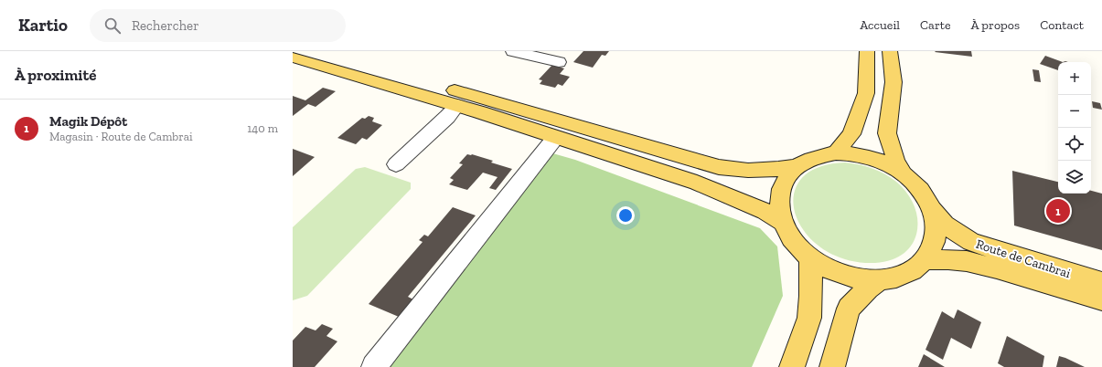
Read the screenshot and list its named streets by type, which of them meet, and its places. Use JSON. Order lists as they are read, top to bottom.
{
  "streets": {
    "main road": ["Route de Cambrai"]
  },
  "page": {
    "header": "Kartio",
    "search": "Rechercher",
    "nav": [
      "Accueil",
      "Carte",
      "À propos",
      "Contact"
    ],
    "heading": "À proximité",
    "map_buttons": ["+", "−"],
    "list": [
      {
        "mark": "1",
        "name": "Magik Dépôt",
        "note": "Magasin · Route de Cambrai",
        "value": "140 m"
      }
    ],
    "pins": "1"
  }
}
